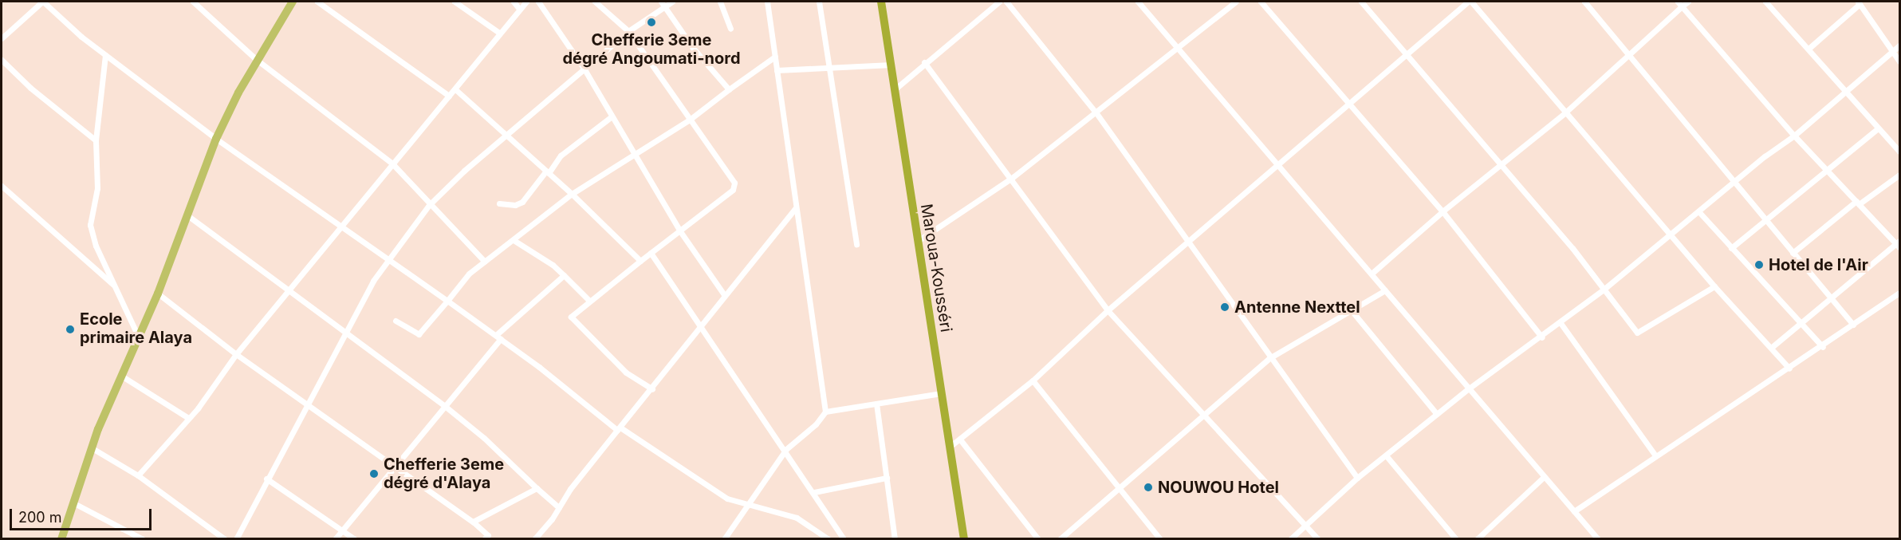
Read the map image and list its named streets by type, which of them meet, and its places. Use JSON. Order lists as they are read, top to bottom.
{
  "streets": {
    "highway": ["Maroua-Kousséri"]
  },
  "places": [
    "Chefferie 3eme dégré Angoumati-nord",
    "Hotel de l'Air",
    "Antenne Nexttel",
    "Ecole primaire Alaya",
    "Chefferie 3eme dégré d'Alaya",
    "NOUWOU Hotel"
  ],
  "scale_bar": "200 m"
}
